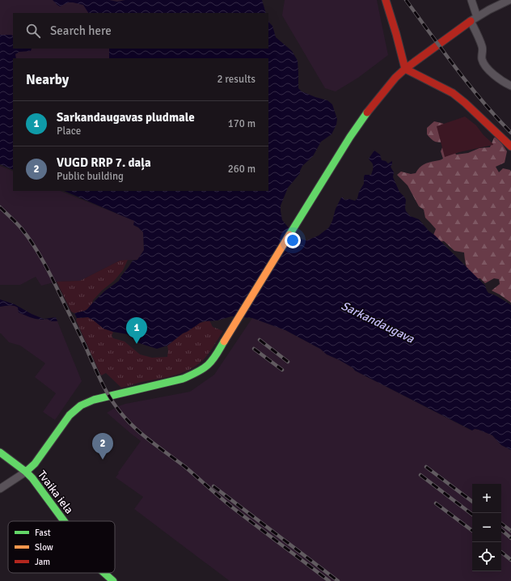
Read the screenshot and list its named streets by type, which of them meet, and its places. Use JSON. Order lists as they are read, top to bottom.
{
  "streets": {
    "street": ["Tvaika iela"]
  },
  "water": ["Sarkandaugava"],
  "legend": ["Fast", "Slow", "Jam"],
  "page": {
    "search": "Search here",
    "heading": ["Nearby", "2 results"],
    "list": [
      {
        "mark": "1",
        "name": "Sarkandaugavas pludmale",
        "note": "Place",
        "value": "170 m"
      },
      {
        "mark": "2",
        "name": "VUGD RRP 7. daļa",
        "note": "Public building",
        "value": "260 m"
      }
    ],
    "pins": ["1", "2"],
    "map_buttons": ["+", "−"]
  }
}
